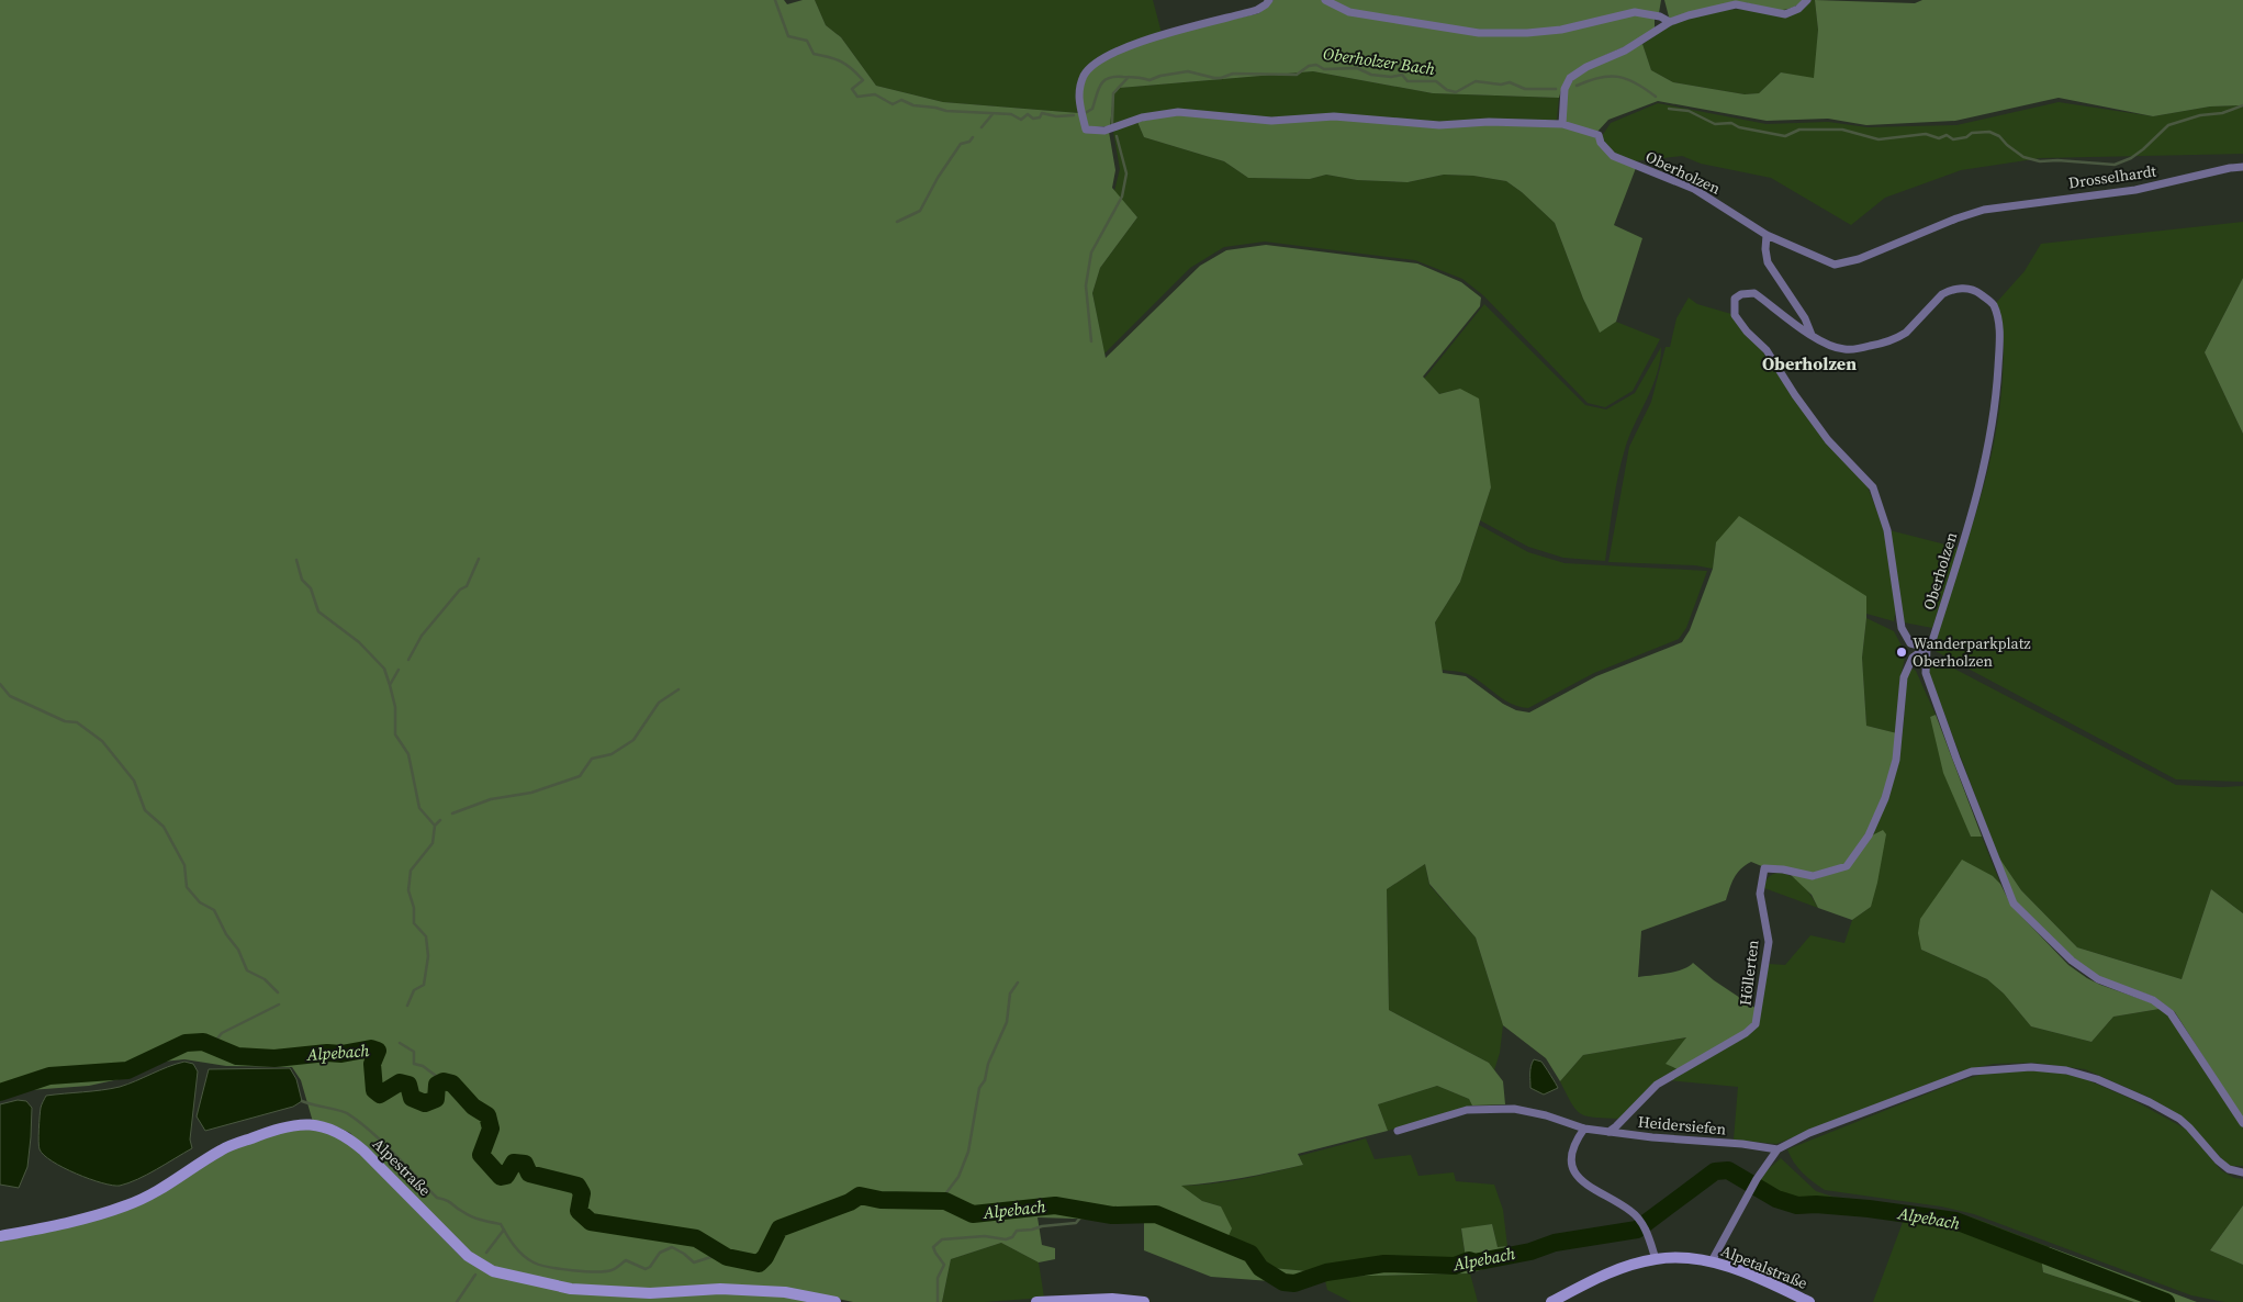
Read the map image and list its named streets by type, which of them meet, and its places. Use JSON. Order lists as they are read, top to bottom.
{
  "streets": {
    "main road": ["Alpestraße", "Alpetalstraße"],
    "street": [
      "Oberholzen",
      "Drosselhardt",
      "Höllerten",
      "Heidersiefen"
    ]
  },
  "crossings": [
    ["Oberholzen", "Drosselhardt"],
    ["Oberholzen", "Höllerten"],
    ["Höllerten", "Heidersiefen"]
  ],
  "districts": ["Oberholzen"],
  "water": ["Oberholzer Bach", "Alpebach"],
  "places": ["Wanderparkplatz Oberholzen"]
}
